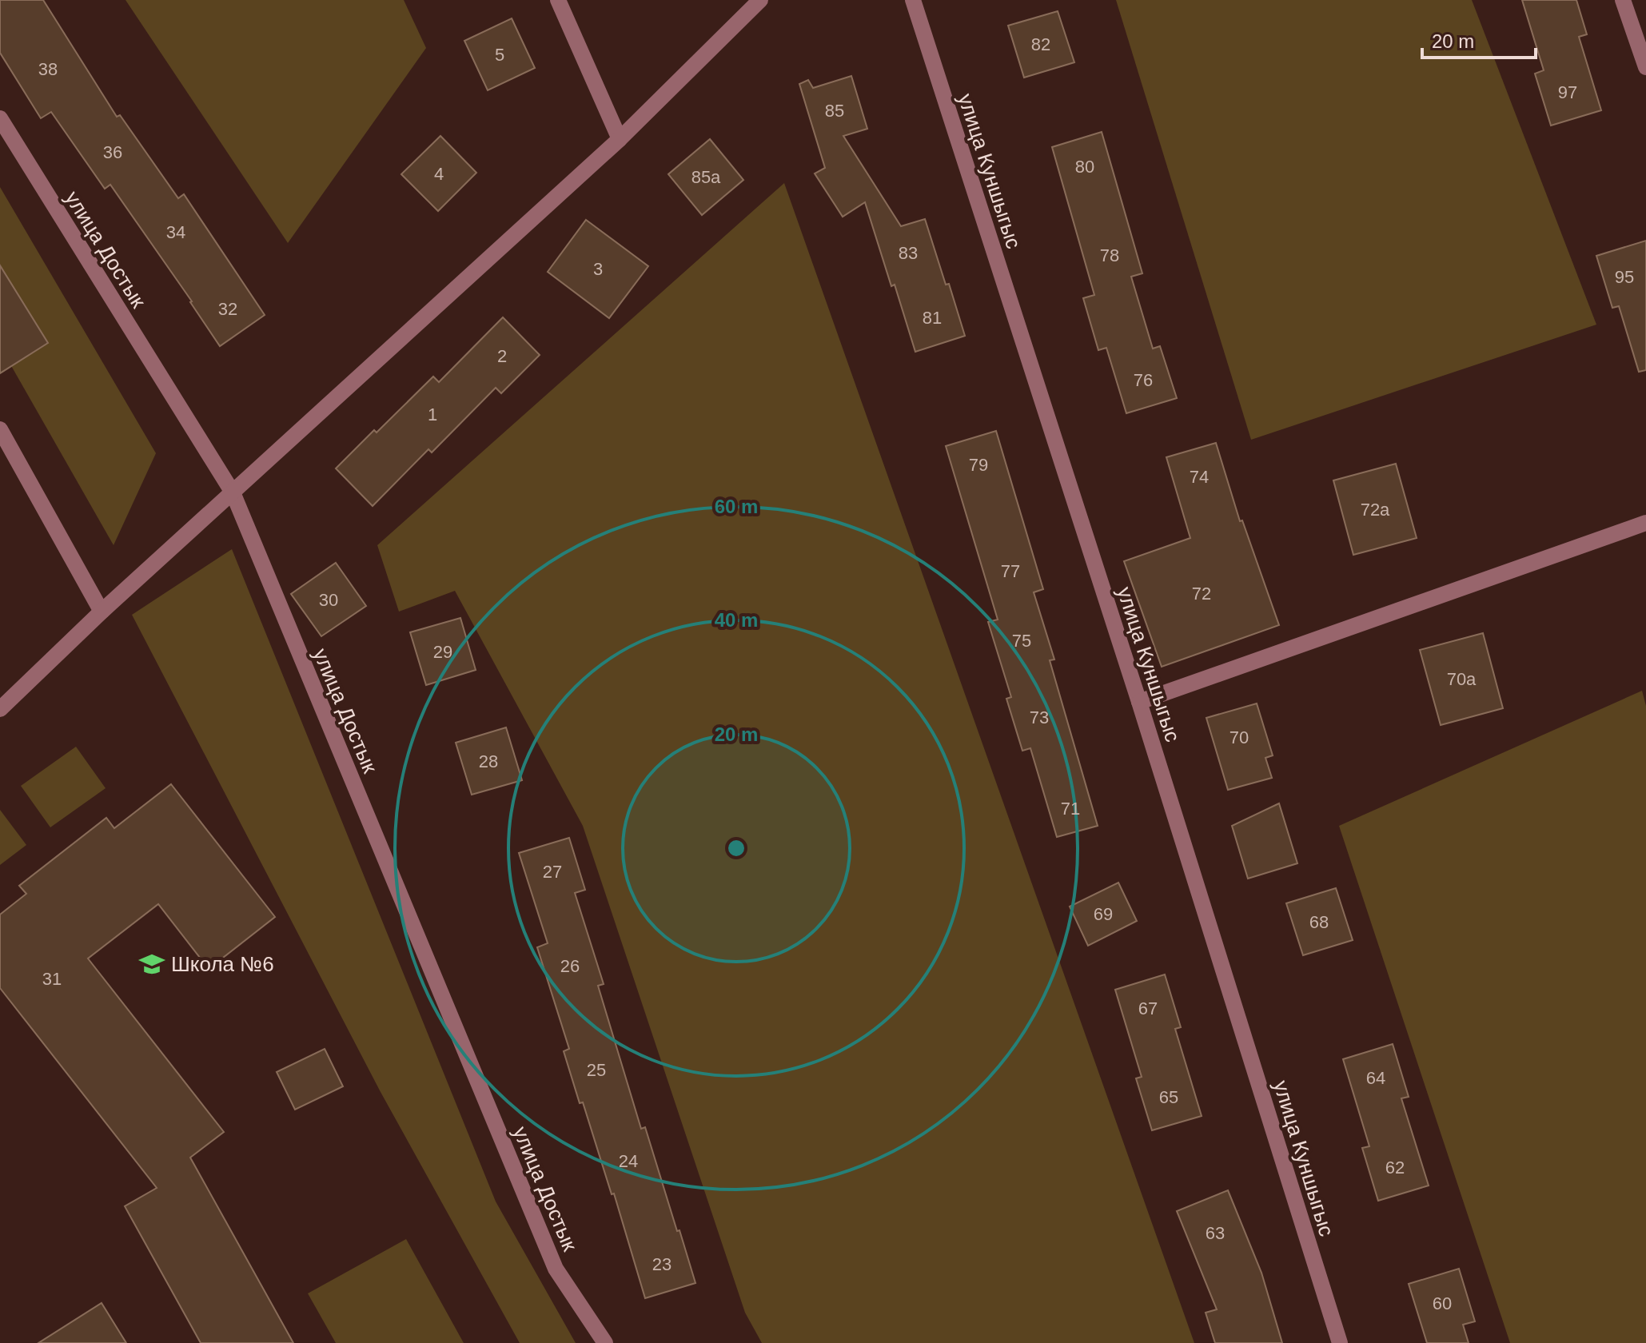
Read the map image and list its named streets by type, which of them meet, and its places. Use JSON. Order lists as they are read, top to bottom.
{
  "streets": {
    "street": ["улица Куншыгыс", "улица Достык"]
  },
  "places": {
    "school or university": ["Школа №6"]
  },
  "house_numbers": [
    "82",
    "5",
    "38",
    "97",
    "85",
    "36",
    "80",
    "4",
    "85а",
    "34",
    "83",
    "78",
    "3",
    "95",
    "32",
    "81",
    "2",
    "76",
    "1",
    "79",
    "74",
    "72а",
    "77",
    "72",
    "30",
    "75",
    "29",
    "70а",
    "73",
    "70",
    "28",
    "71",
    "27",
    "69",
    "68",
    "26",
    "31",
    "67",
    "25",
    "64",
    "65",
    "24",
    "62",
    "63",
    "23",
    "60"
  ],
  "scale_bar": "20 m",
  "rings": ["60 m", "40 m", "20 m"]
}
